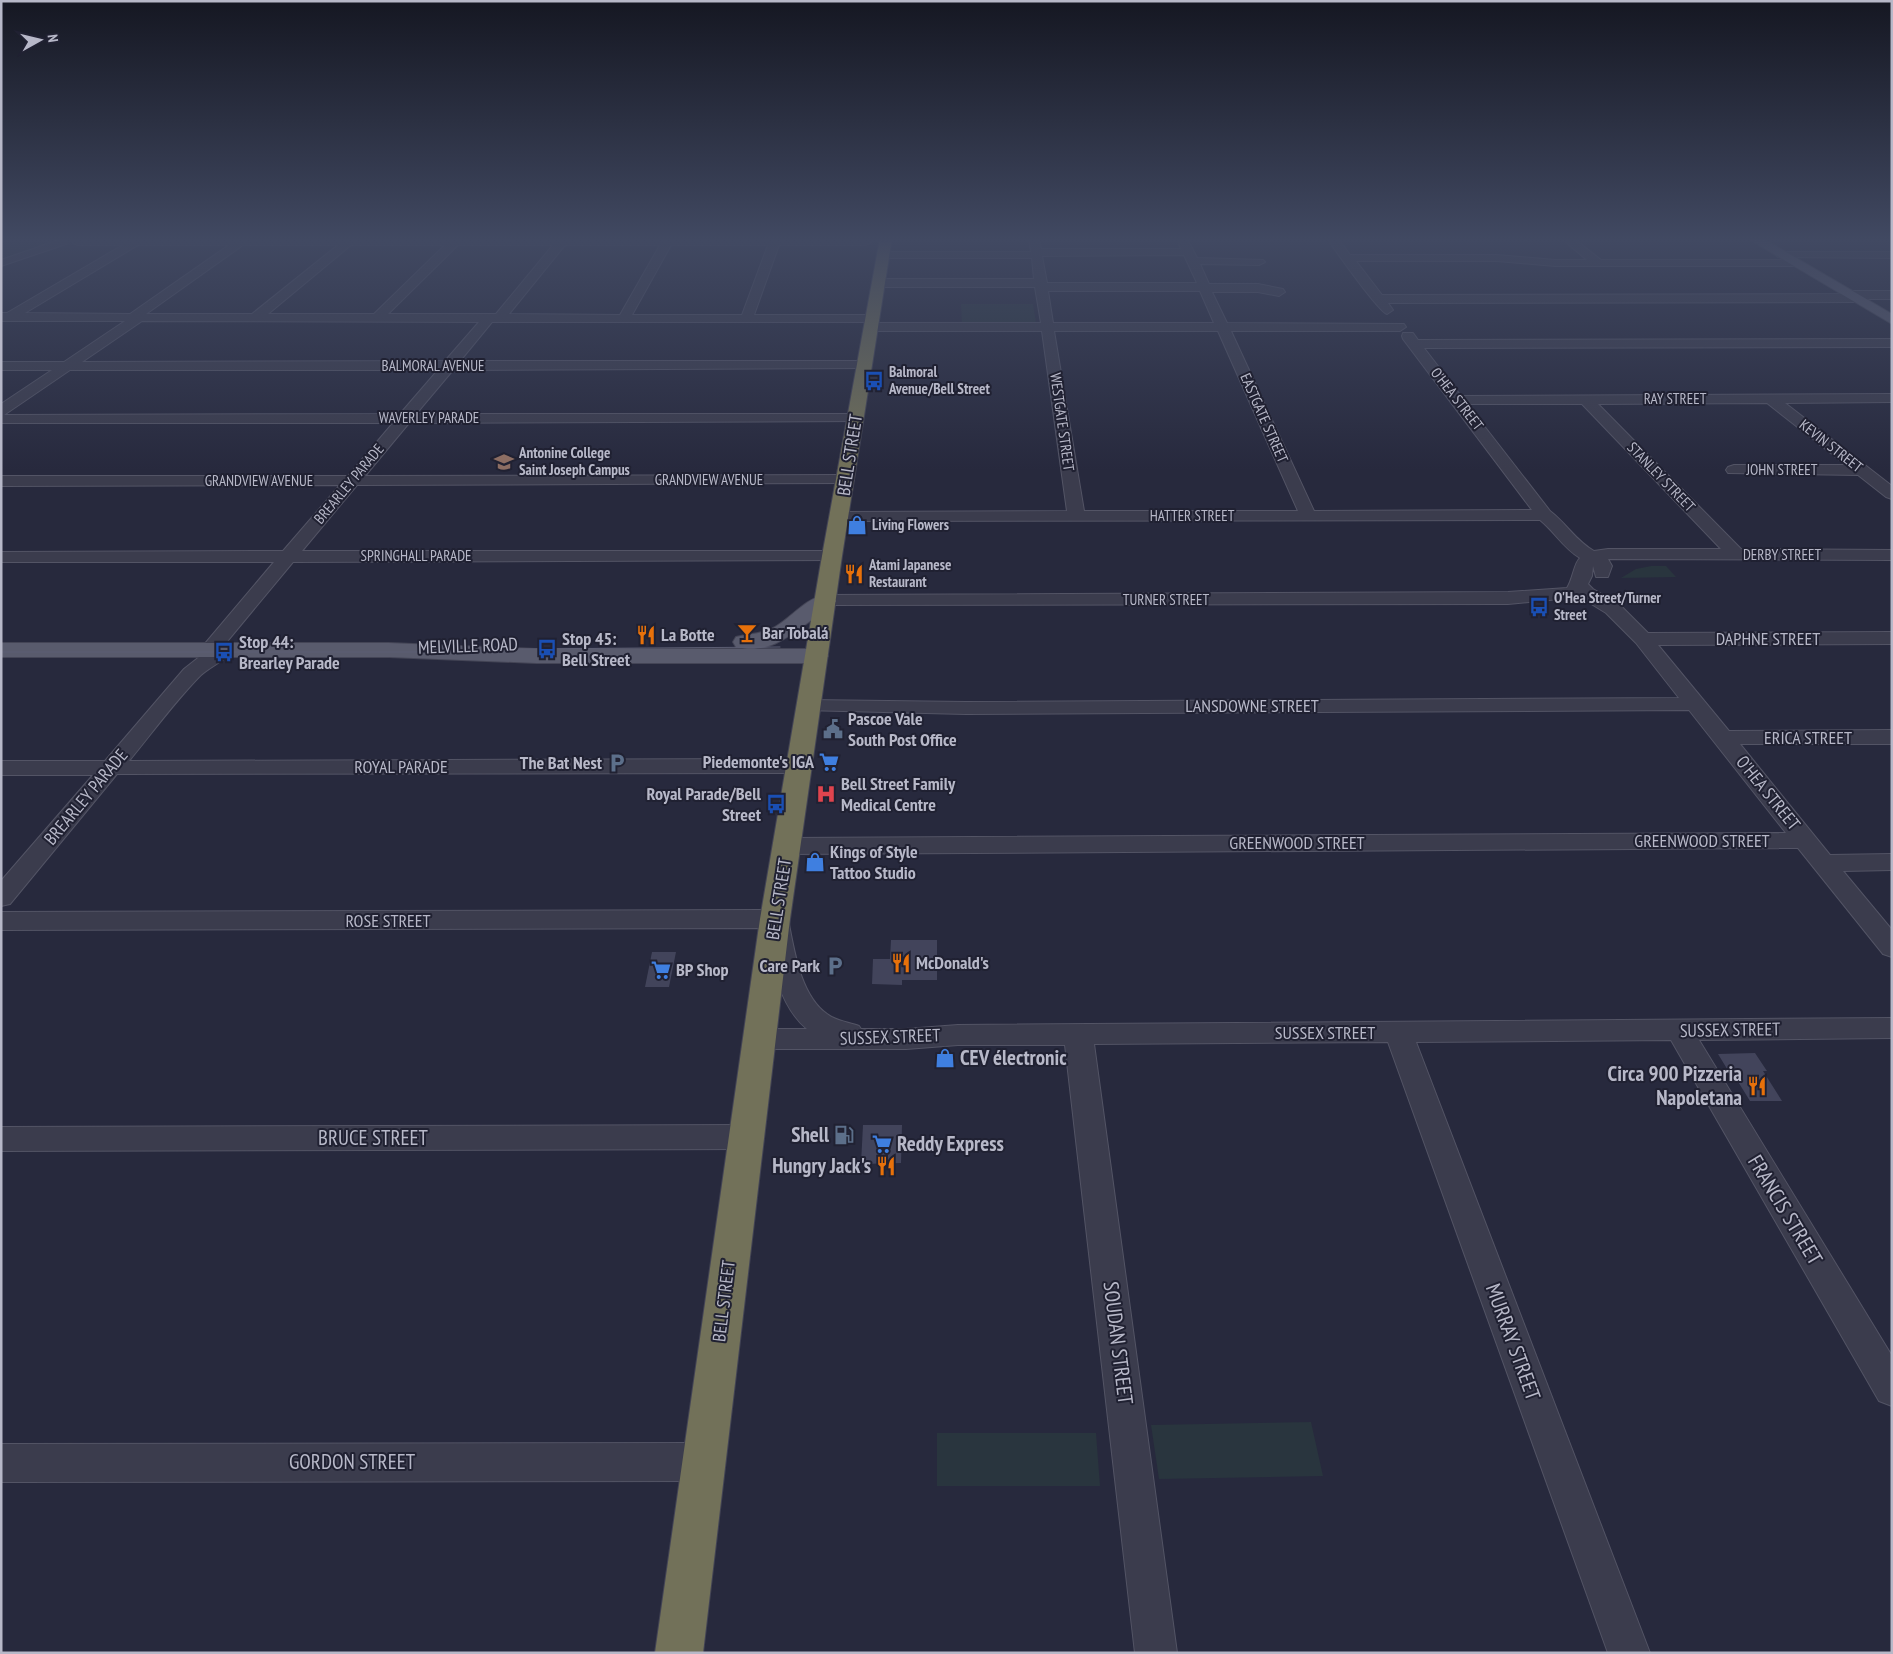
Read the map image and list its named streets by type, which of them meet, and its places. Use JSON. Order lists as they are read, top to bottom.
{
  "streets": {
    "highway": ["BELL STREET"],
    "main road": ["MELVILLE ROAD"],
    "street": [
      "BALMORAL AVENUE",
      "O'HEA STREET",
      "RAY STREET",
      "WAVERLEY PARADE",
      "EASTGATE STREET",
      "WESTGATE STREET",
      "KEVIN STREET",
      "JOHN STREET",
      "STANLEY STREET",
      "GRANDVIEW AVENUE",
      "BREARLEY PARADE",
      "HATTER STREET",
      "DERBY STREET",
      "SPRINGHALL PARADE",
      "TURNER STREET",
      "DAPHNE STREET",
      "LANSDOWNE STREET",
      "ERICA STREET",
      "ROYAL PARADE",
      "GREENWOOD STREET",
      "ROSE STREET",
      "SUSSEX STREET",
      "BRUCE STREET",
      "FRANCIS STREET",
      "MURRAY STREET",
      "SOUDAN STREET",
      "GORDON STREET"
    ]
  },
  "crossings": [
    ["BALMORAL AVENUE", "BELL STREET"],
    ["BALMORAL AVENUE", "BREARLEY PARADE"],
    ["O'HEA STREET", "RAY STREET"],
    ["O'HEA STREET", "HATTER STREET"],
    ["O'HEA STREET", "DERBY STREET"],
    ["O'HEA STREET", "TURNER STREET"],
    ["O'HEA STREET", "DAPHNE STREET"],
    ["O'HEA STREET", "LANSDOWNE STREET"],
    ["O'HEA STREET", "ERICA STREET"],
    ["O'HEA STREET", "GREENWOOD STREET"],
    ["RAY STREET", "KEVIN STREET"],
    ["RAY STREET", "STANLEY STREET"],
    ["WAVERLEY PARADE", "BELL STREET"],
    ["WAVERLEY PARADE", "BREARLEY PARADE"],
    ["EASTGATE STREET", "HATTER STREET"],
    ["WESTGATE STREET", "HATTER STREET"],
    ["KEVIN STREET", "JOHN STREET"],
    ["BELL STREET", "GRANDVIEW AVENUE"],
    ["BELL STREET", "HATTER STREET"],
    ["BELL STREET", "SPRINGHALL PARADE"],
    ["BELL STREET", "TURNER STREET"],
    ["BELL STREET", "MELVILLE ROAD"],
    ["BELL STREET", "LANSDOWNE STREET"],
    ["BELL STREET", "ROYAL PARADE"],
    ["BELL STREET", "GREENWOOD STREET"],
    ["BELL STREET", "ROSE STREET"],
    ["BELL STREET", "SUSSEX STREET"],
    ["BELL STREET", "BRUCE STREET"],
    ["BELL STREET", "GORDON STREET"],
    ["STANLEY STREET", "DERBY STREET"],
    ["GRANDVIEW AVENUE", "BREARLEY PARADE"],
    ["BREARLEY PARADE", "SPRINGHALL PARADE"],
    ["BREARLEY PARADE", "MELVILLE ROAD"],
    ["BREARLEY PARADE", "ROYAL PARADE"],
    ["DERBY STREET", "TURNER STREET"],
    ["SUSSEX STREET", "FRANCIS STREET"],
    ["SUSSEX STREET", "MURRAY STREET"],
    ["SUSSEX STREET", "SOUDAN STREET"]
  ],
  "places": {
    "bus stop": [
      "Balmoral Avenue/Bell Street",
      "O'Hea Street/Turner Street",
      "Stop 45: Bell Street",
      "Stop 44: Brearley Parade",
      "Royal Parade/Bell Street"
    ],
    "school or university": ["Antonine College Saint Joseph Campus"],
    "shop": ["Living Flowers", "Kings of Style Tattoo Studio", "CEV électronic"],
    "restaurant": [
      "Atami Japanese Restaurant",
      "La Botte",
      "McDonald's",
      "Circa 900 Pizzeria Napoletana",
      "Hungry Jack's"
    ],
    "bar": ["Bar Tobalá"],
    "public building": ["Pascoe Vale South Post Office"],
    "supermarket": ["Piedemonte's IGA", "BP Shop", "Reddy Express"],
    "parking": ["The Bat Nest", "Care Park"],
    "hospital": ["Bell Street Family Medical Centre"],
    "fuel station": ["Shell"]
  },
  "north": "right"
}
